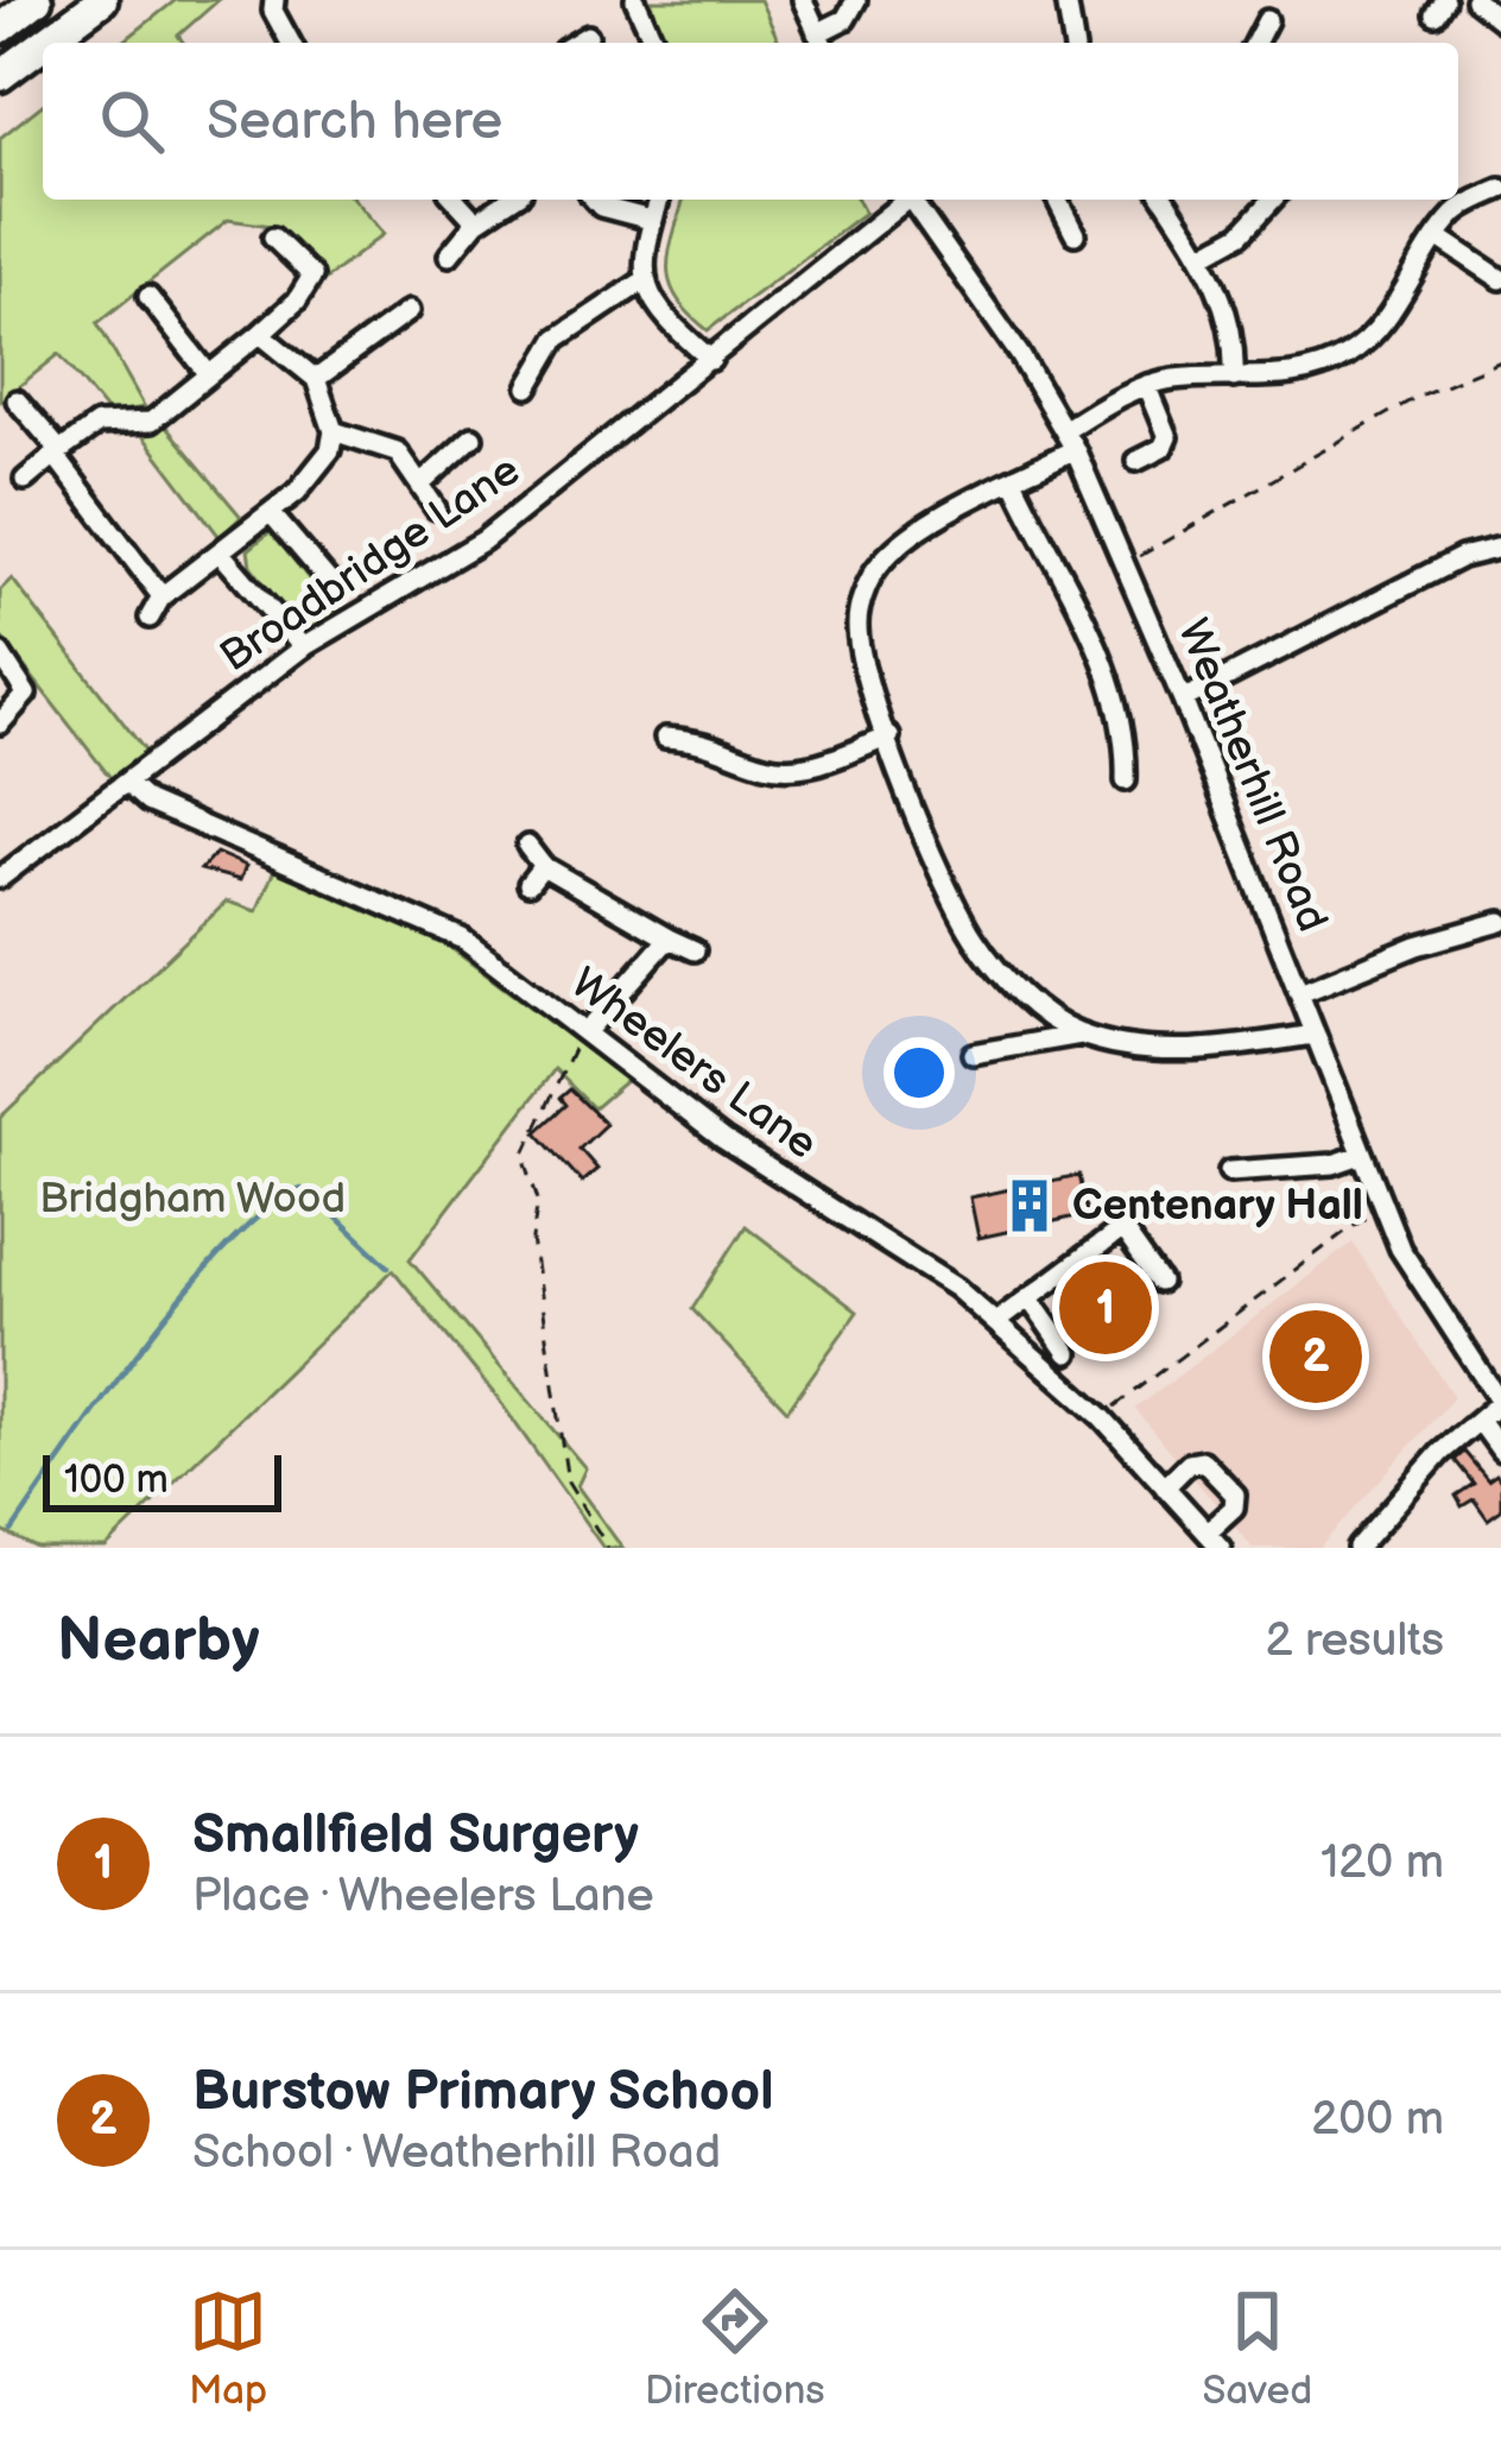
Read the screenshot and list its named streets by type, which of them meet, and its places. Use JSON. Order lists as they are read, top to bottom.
{
  "streets": {
    "street": ["Broadbridge Lane", "Weatherhill Road", "Wheelers Lane"]
  },
  "crossings": [
    ["Broadbridge Lane", "Wheelers Lane"]
  ],
  "parks": ["Bridgham Wood"],
  "places": {
    "building": ["Centenary Hall"]
  },
  "scale_bar": "100 m",
  "page": {
    "search": "Search here",
    "pins": ["1", "2"],
    "scale": "100 m",
    "heading": ["Nearby", "2 results"],
    "list": [
      {
        "mark": "1",
        "name": "Smallfield Surgery",
        "note": "Place · Wheelers Lane",
        "value": "120 m"
      },
      {
        "mark": "2",
        "name": "Burstow Primary School",
        "note": "School · Weatherhill Road",
        "value": "200 m"
      }
    ],
    "nav": ["Map", "Directions", "Saved"]
  }
}
